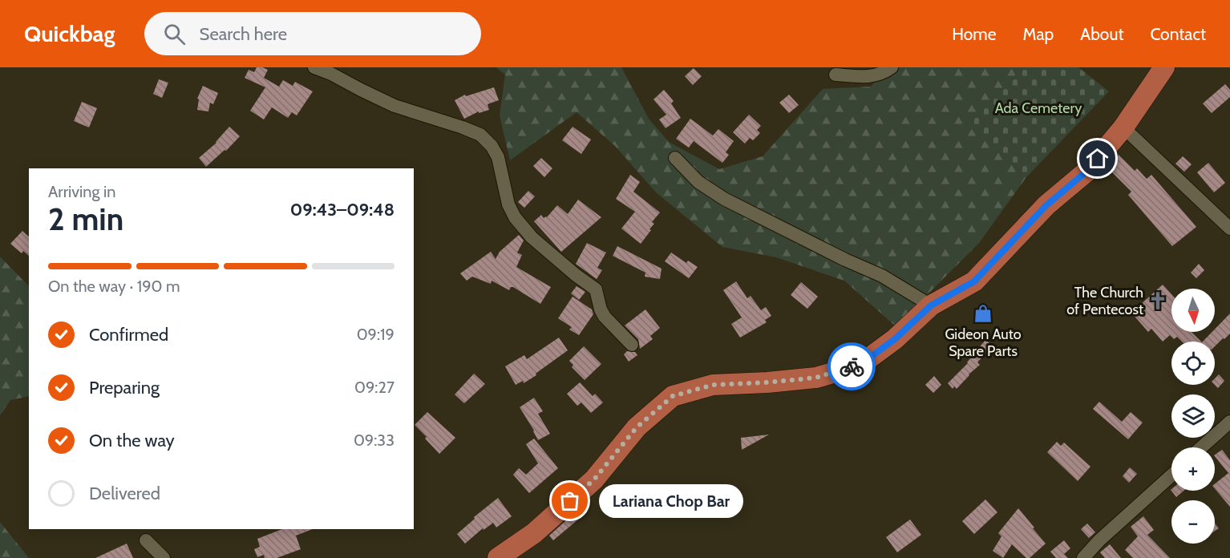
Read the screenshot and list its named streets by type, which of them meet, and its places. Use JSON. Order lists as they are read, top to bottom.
{
  "parks": ["Ada Cemetery"],
  "places": {
    "church": ["The Church of Pentecost"],
    "shop": ["Gideon Auto Spare Parts"],
    "other": ["Lariana Chop Bar"]
  },
  "north": "bottom",
  "page": {
    "header": "Quickbag",
    "search": "Search here",
    "nav": [
      "Home",
      "Map",
      "About",
      "Contact"
    ],
    "heading": ["2 min", "Arriving in", "09:43–09:48"],
    "bar": "On the way · 190 m",
    "map_buttons": ["+", "−"],
    "list": [
      ["Confirmed", "09:19"],
      ["Preparing", "09:27"],
      ["On the way", "09:33"],
      "Delivered"
    ],
    "bubble": "Lariana Chop Bar"
  }
}
